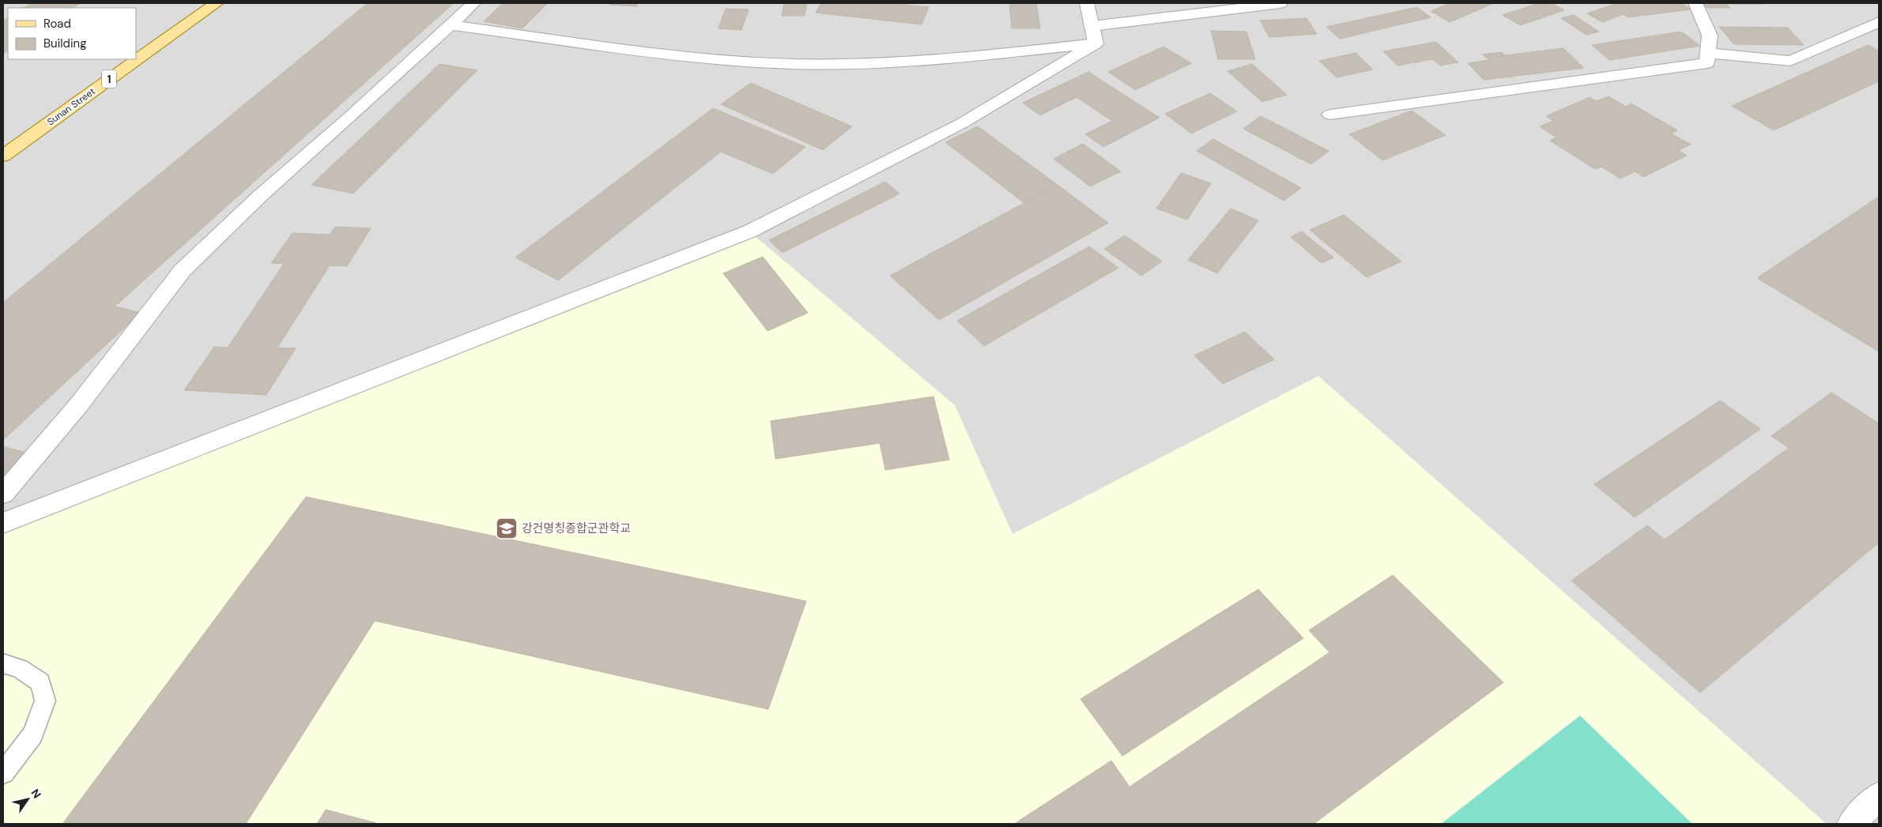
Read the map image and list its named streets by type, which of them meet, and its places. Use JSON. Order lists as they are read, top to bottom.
{
  "streets": {
    "main road": ["1", "Sunan Street"]
  },
  "places": {
    "school or university": ["강건명칭종합군관학교"]
  },
  "legend": ["Road", "Building"],
  "north": "top right"
}
